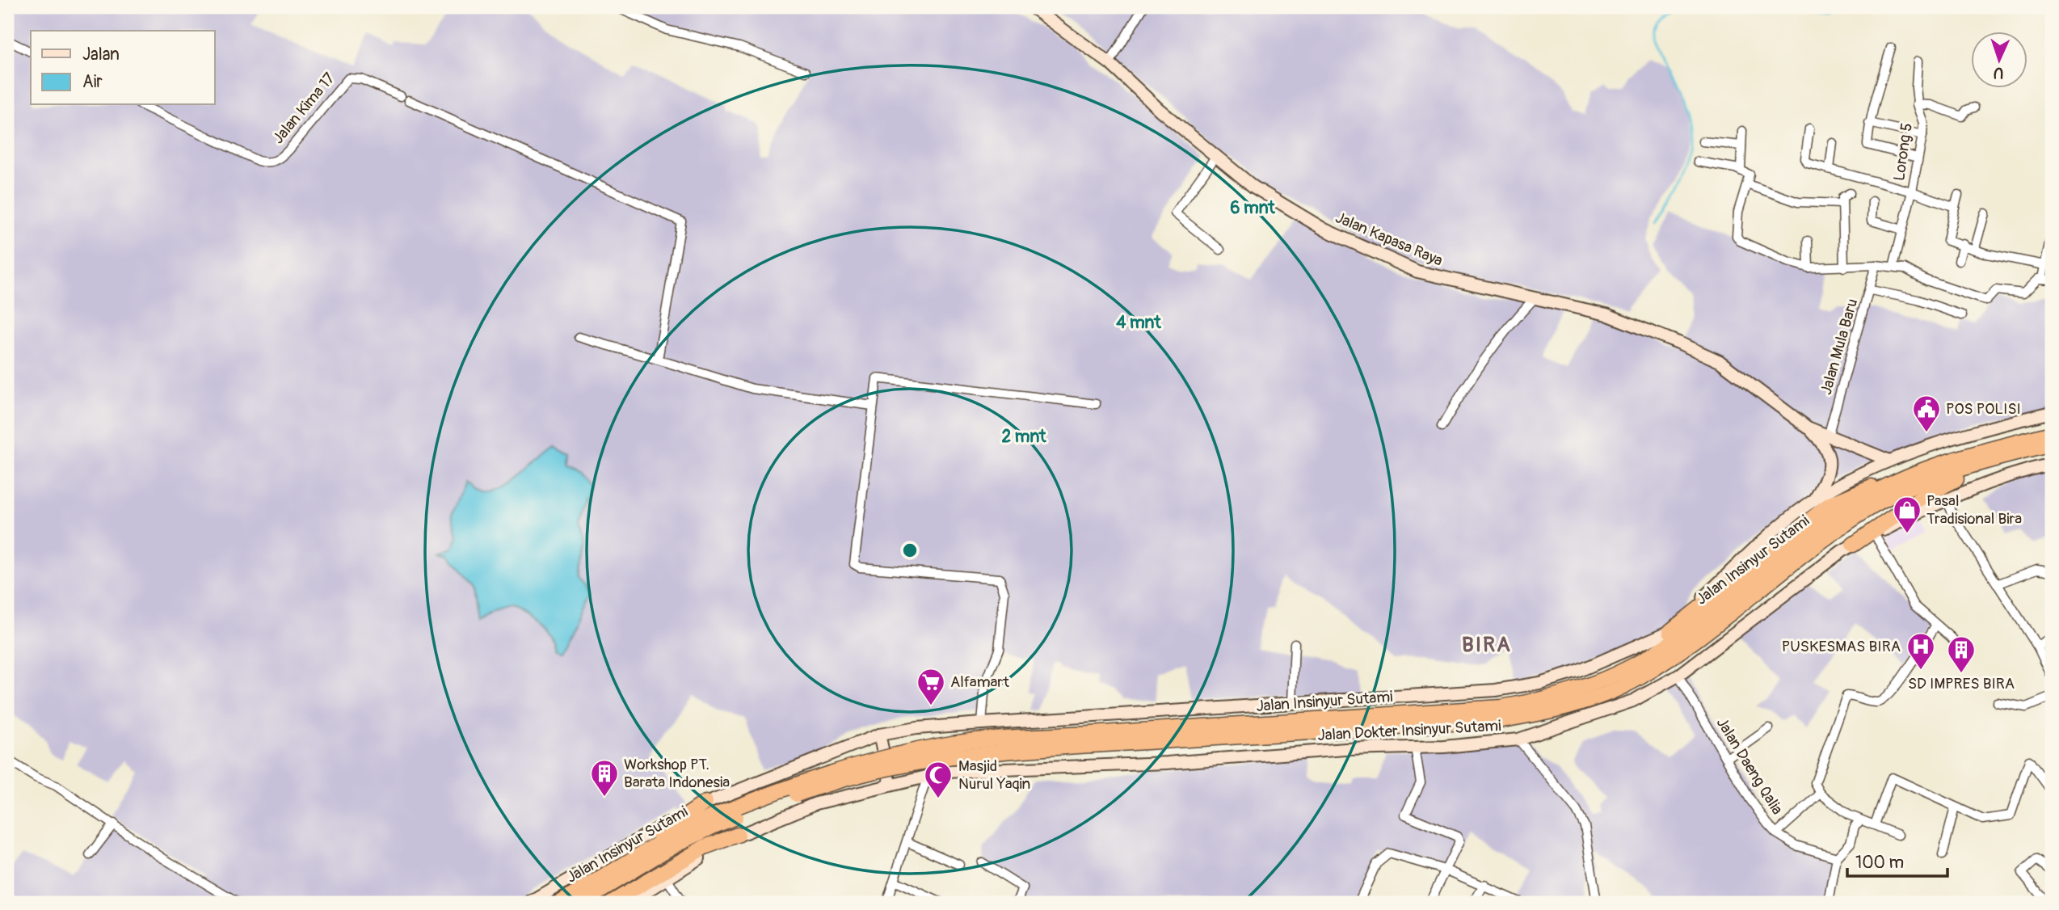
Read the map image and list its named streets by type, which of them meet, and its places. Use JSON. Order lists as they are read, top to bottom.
{
  "streets": {
    "highway": ["Jalan Insinyur Sutami"],
    "street": [
      "Jalan Kima 17",
      "Lorong 5",
      "Jalan Kapasa Raya",
      "Jalan Mula Baru",
      "Jalan Dokter Insinyur Sutami",
      "Jalan Daeng Qalia"
    ]
  },
  "crossings": [
    ["Jalan Kapasa Raya", "Jalan Mula Baru"],
    ["Jalan Dokter Insinyur Sutami", "Jalan Daeng Qalia"]
  ],
  "districts": ["BIRA"],
  "places": {
    "public building": ["POS POLISI"],
    "shop": ["Pasal Tradisional Bira"],
    "hospital": ["PUSKESMAS BIRA"],
    "building": ["SD IMPRES BIRA", "Workshop PT. Barata Indonesia"],
    "supermarket": ["Alfamart"],
    "mosque": ["Masjid Nurul Yaqin"]
  },
  "legend": ["Jalan", "Air"],
  "scale_bar": "100 m",
  "north": "bottom",
  "rings": ["6 mnt", "4 mnt", "2 mnt"]
}
